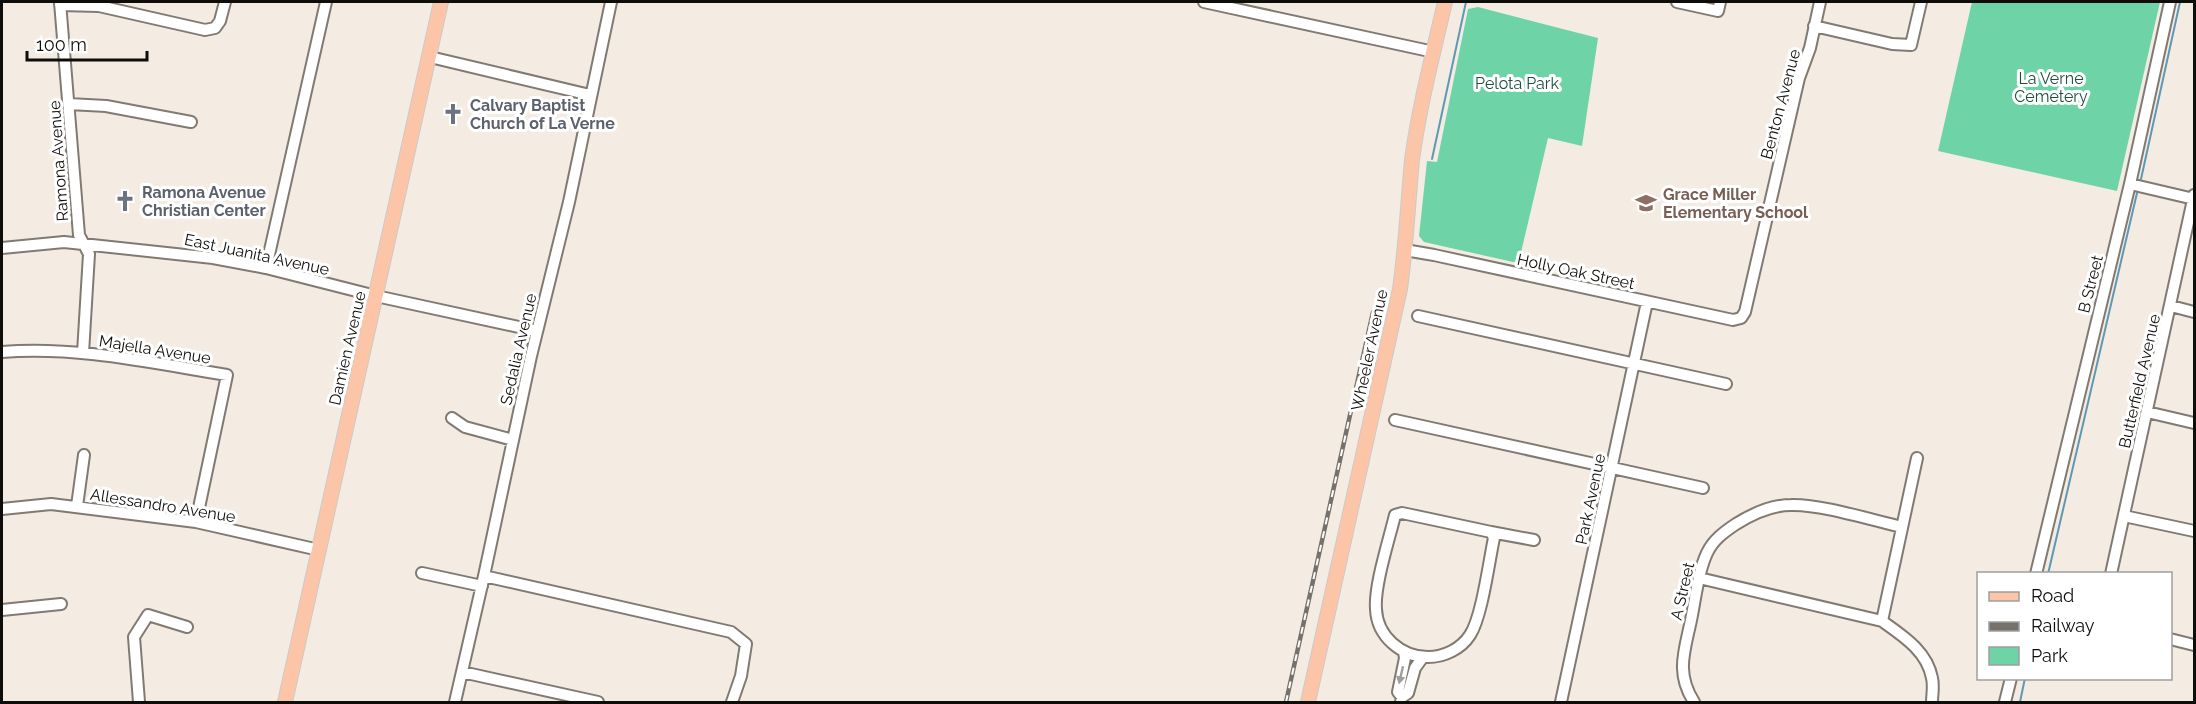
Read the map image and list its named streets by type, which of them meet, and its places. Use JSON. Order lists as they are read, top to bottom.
{
  "streets": {
    "main road": ["Damien Avenue", "Wheeler Avenue"],
    "street": [
      "Benton Avenue",
      "Ramona Avenue",
      "East Juanita Avenue",
      "Holly Oak Street",
      "B Street",
      "Majella Avenue",
      "Sedalia Avenue",
      "Butterfield Avenue",
      "Park Avenue",
      "Allessandro Avenue",
      "A Street"
    ]
  },
  "crossings": [
    ["Benton Avenue", "Holly Oak Street"],
    ["Ramona Avenue", "East Juanita Avenue"],
    ["Ramona Avenue", "Majella Avenue"],
    ["East Juanita Avenue", "Damien Avenue"],
    ["East Juanita Avenue", "Sedalia Avenue"],
    ["Holly Oak Street", "Wheeler Avenue"],
    ["Holly Oak Street", "Park Avenue"],
    ["Damien Avenue", "Allessandro Avenue"],
    ["Majella Avenue", "Allessandro Avenue"]
  ],
  "parks": ["La Verne Cemetery", "Pelota Park"],
  "places": {
    "church": ["Calvary Baptist Church of La Verne", "Ramona Avenue Christian Center"],
    "school or university": ["Grace Miller Elementary School"]
  },
  "legend": ["Road", "Railway", "Park"],
  "scale_bar": "100 m"
}
